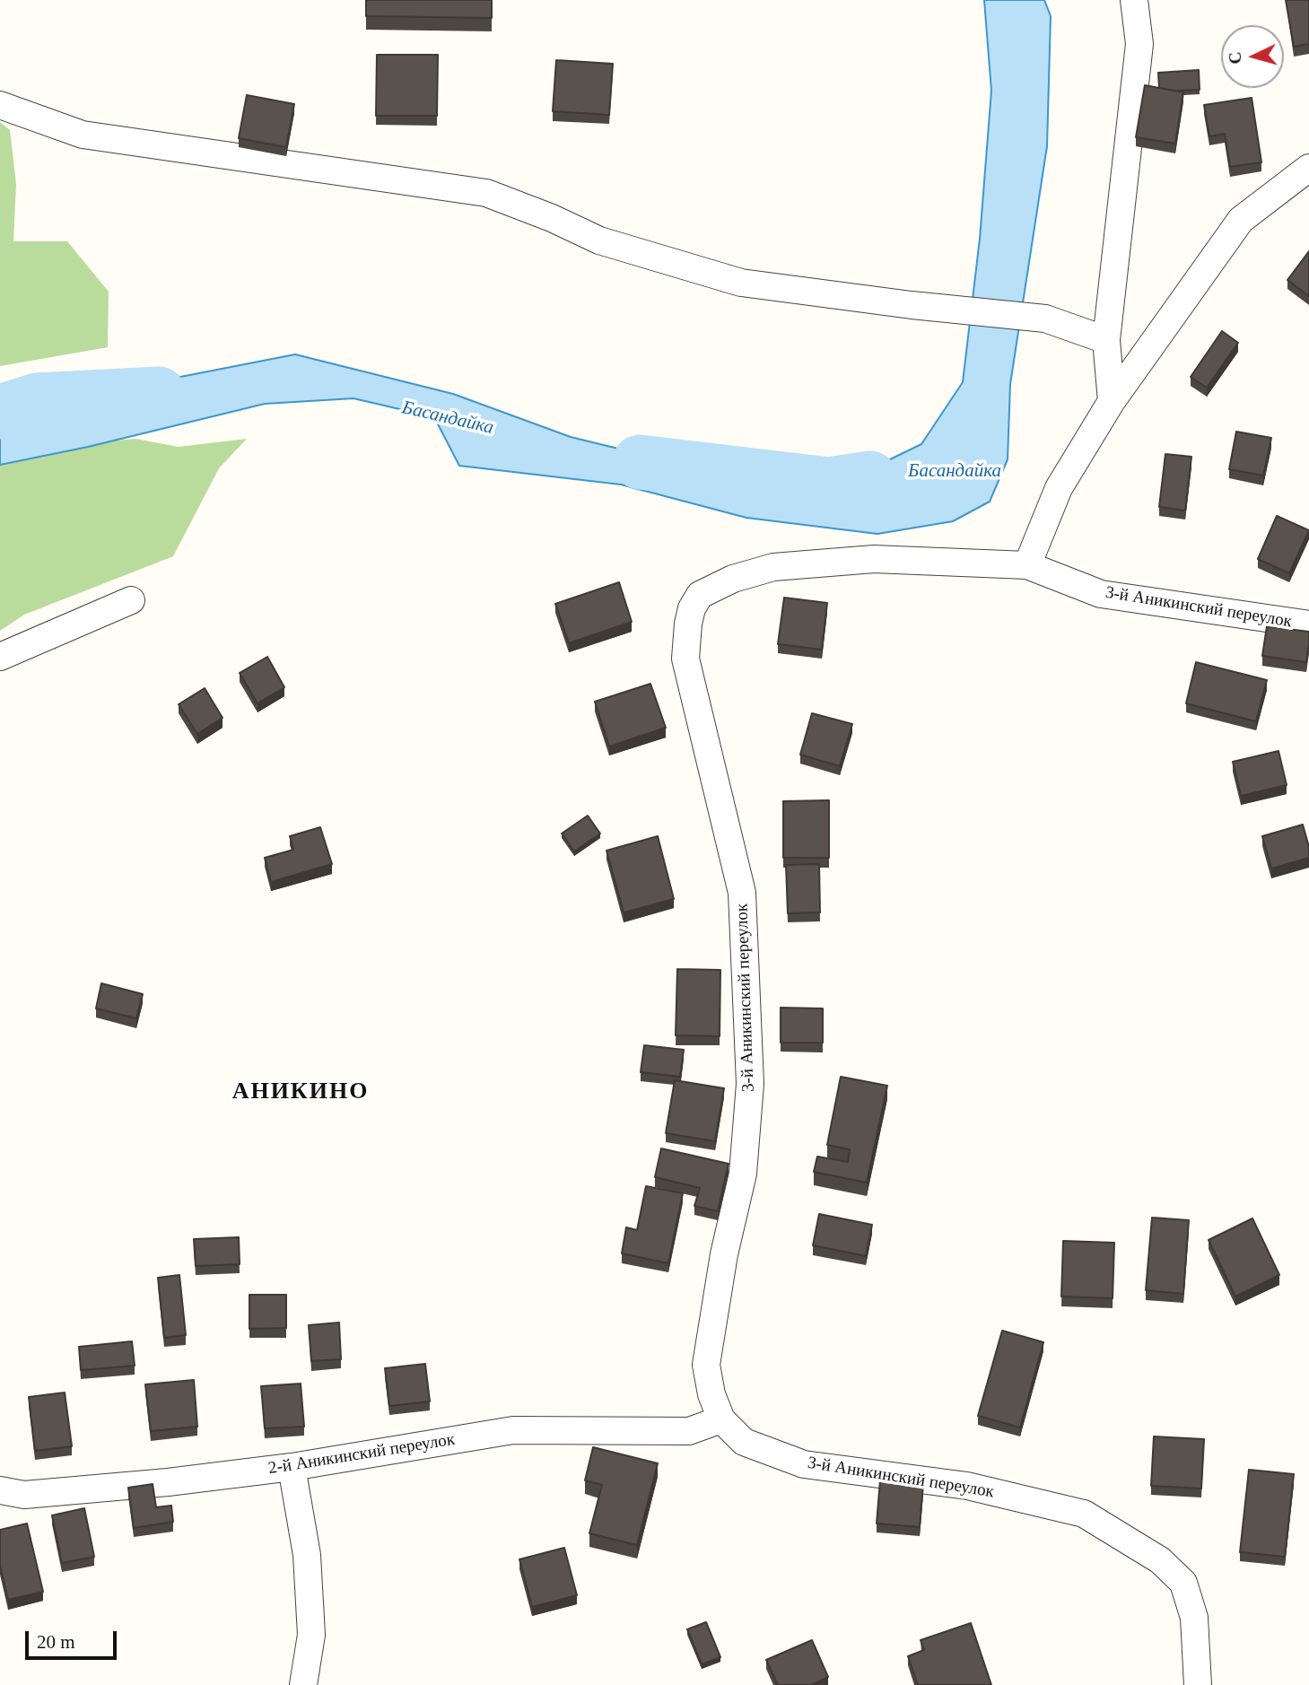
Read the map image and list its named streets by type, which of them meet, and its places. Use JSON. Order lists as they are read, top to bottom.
{
  "streets": {
    "street": ["3-й Аникинский переулок", "2-й Аникинский переулок"]
  },
  "crossings": [
    ["3-й Аникинский переулок", "2-й Аникинский переулок"]
  ],
  "districts": ["АНИКИНО"],
  "water": ["Басандайка"],
  "scale_bar": "20 m",
  "north": "left"
}
